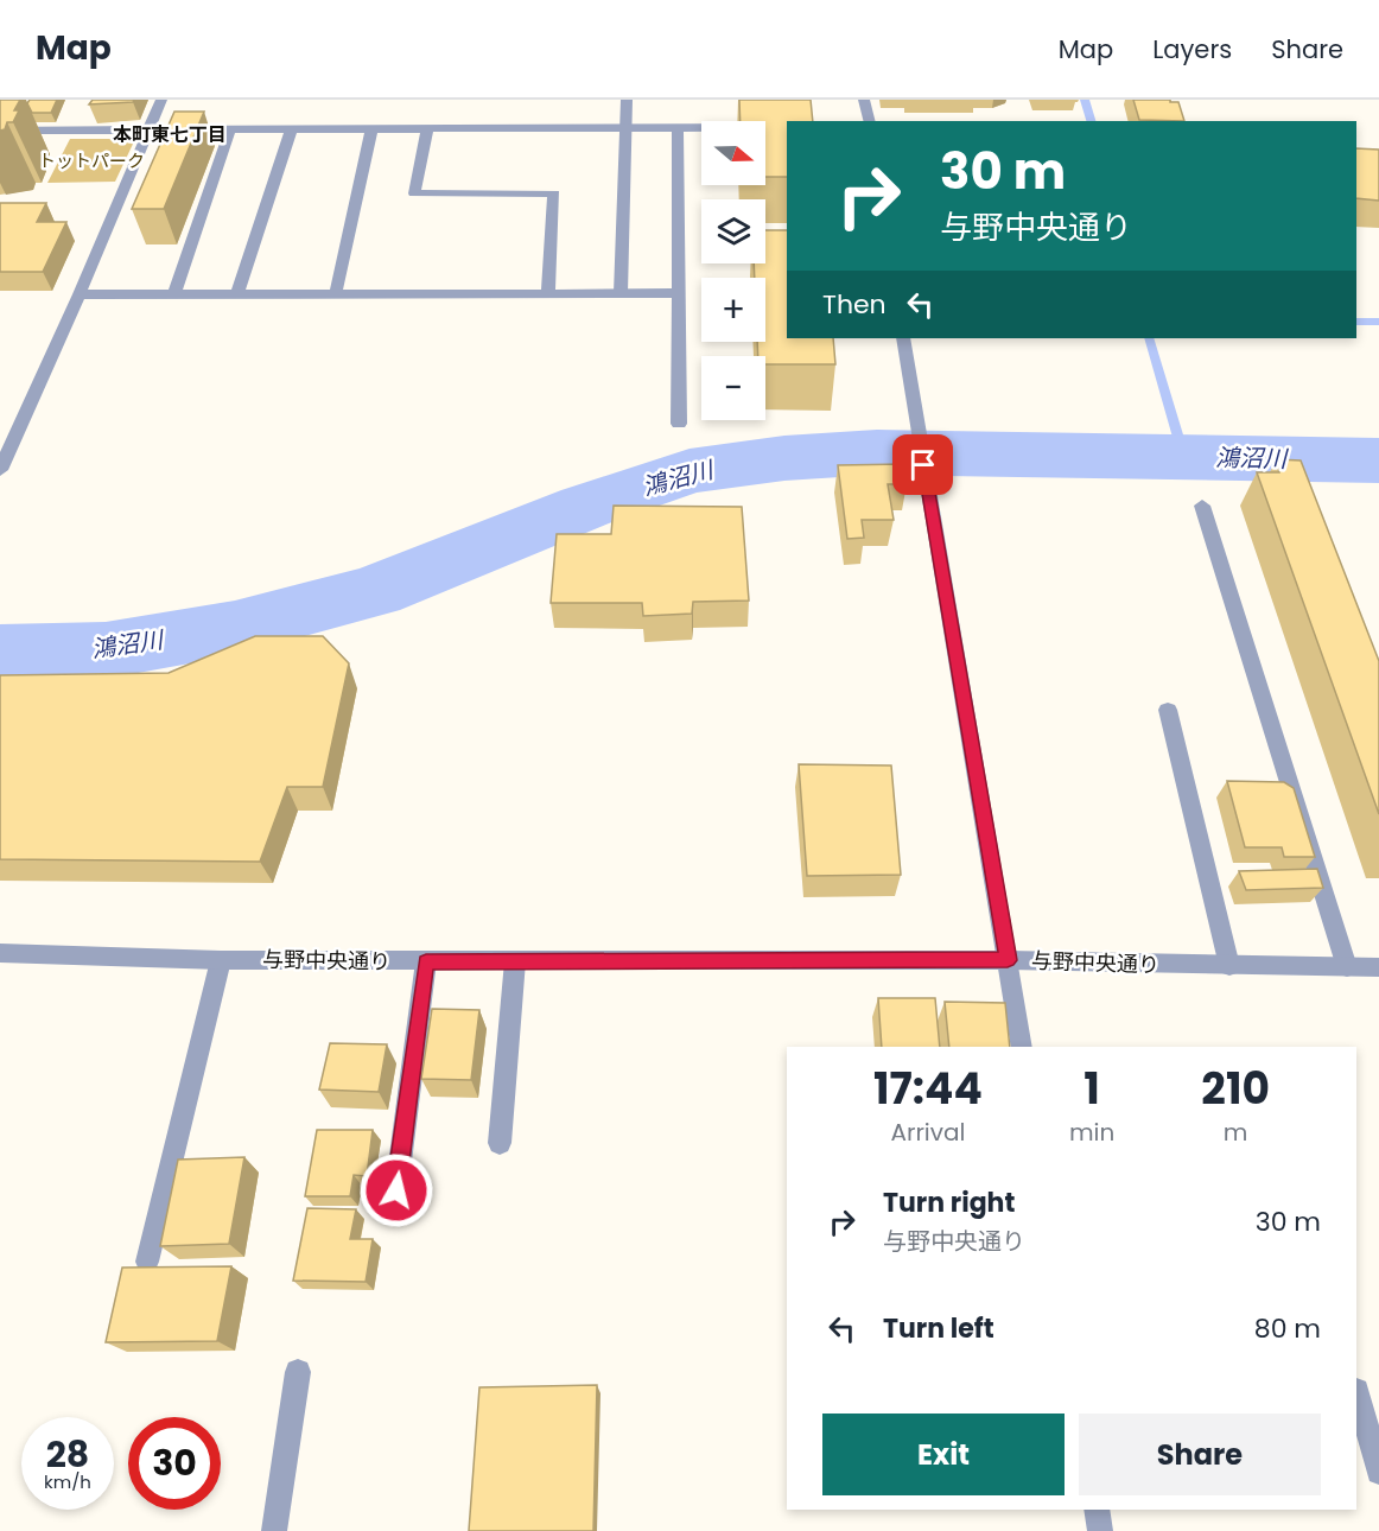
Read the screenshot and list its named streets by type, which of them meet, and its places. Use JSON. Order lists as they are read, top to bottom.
{
  "streets": {
    "street": ["与野中央通り"]
  },
  "districts": ["本町東七丁目"],
  "water": ["鴻沼川"],
  "parks": ["トットパーク"],
  "north": "right",
  "page": {
    "header": "Map",
    "nav": ["Map", "Layers", "Share"],
    "map_buttons": ["+", "−"],
    "turn": ["30 m", "与野中央通り"],
    "then": "Then",
    "eta": [
      "17:44",
      "Arrival",
      "1",
      "min",
      "210",
      "m"
    ],
    "list": [
      {
        "name": "Turn right",
        "note": "与野中央通り",
        "value": "30 m"
      },
      {
        "name": "Turn left",
        "value": "80 m"
      }
    ],
    "buttons": ["Exit", "Share"],
    "speed": "28 km/h",
    "limit": "30"
  }
}
